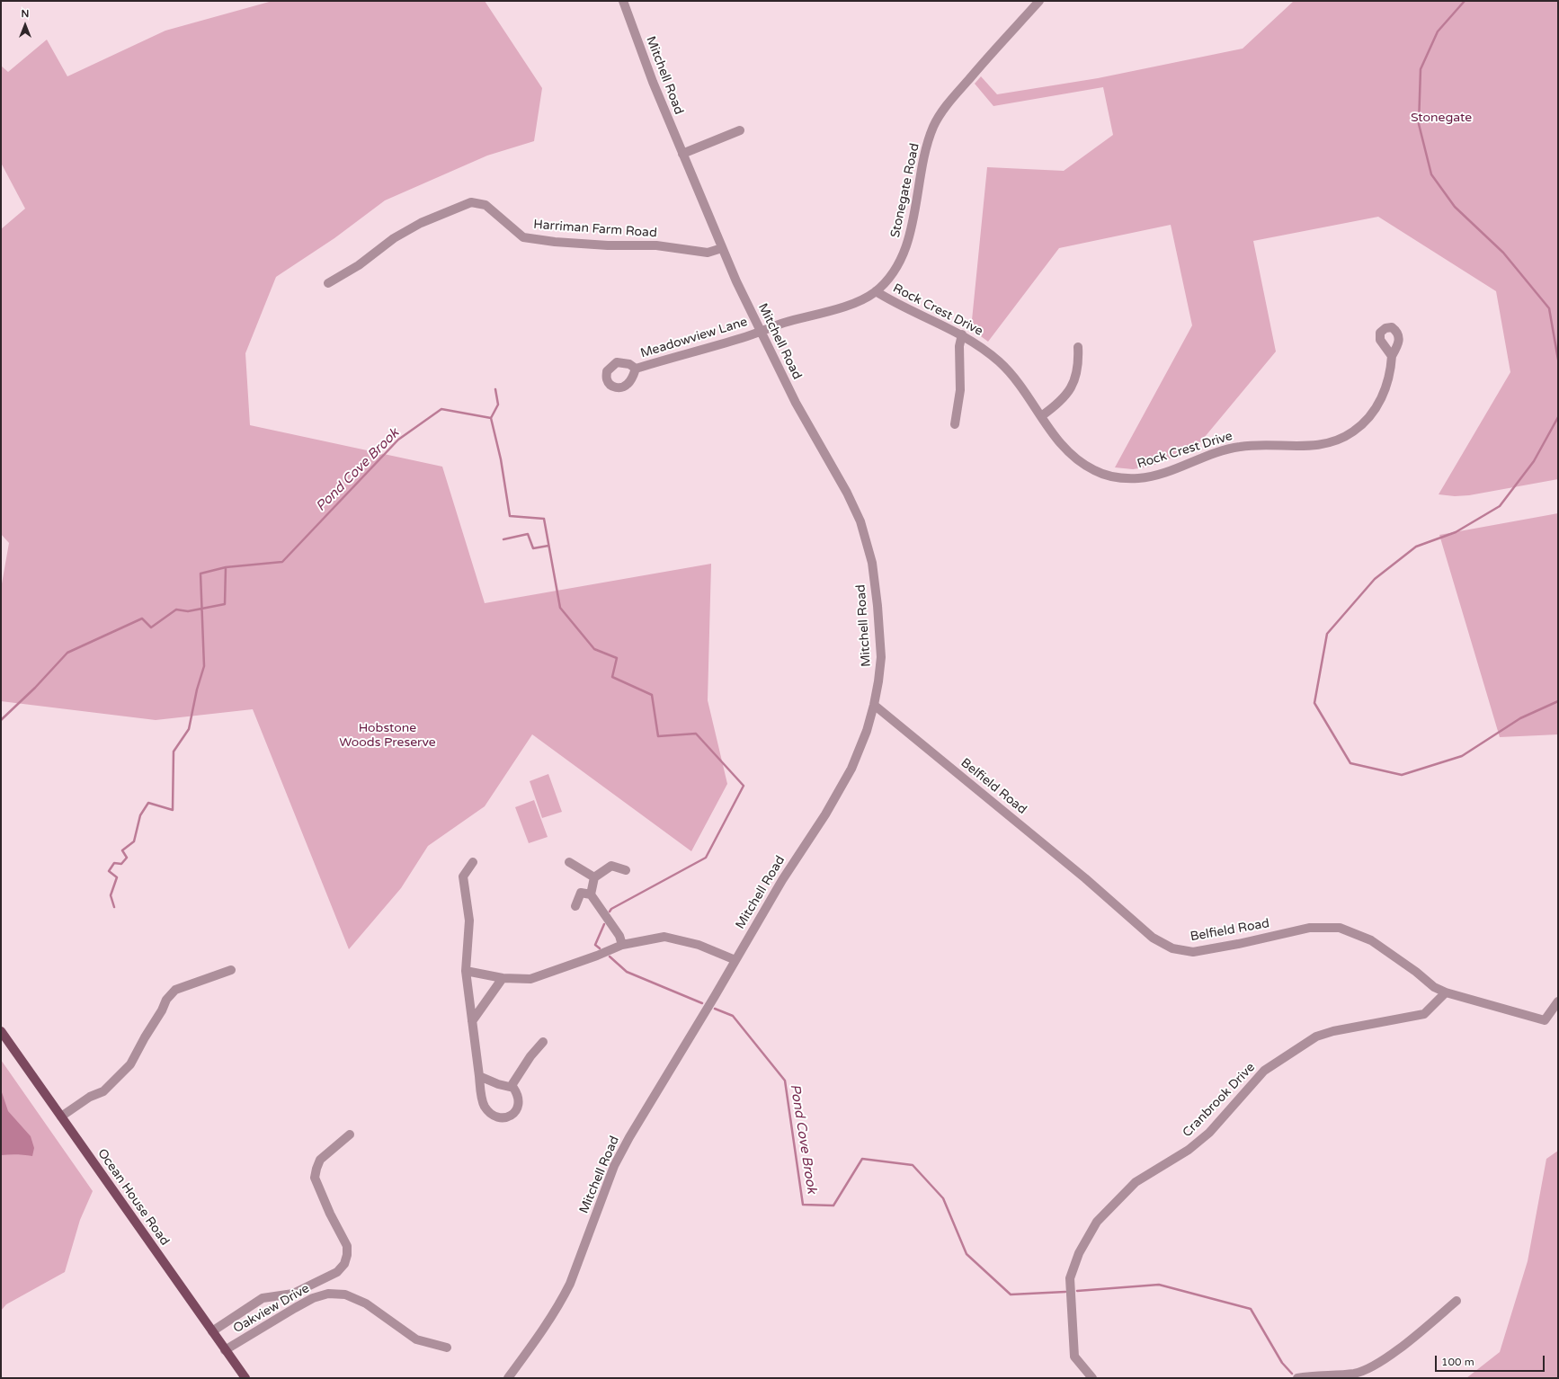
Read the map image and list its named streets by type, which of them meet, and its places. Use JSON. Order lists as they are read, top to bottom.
{
  "streets": {
    "main road": ["Ocean House Road"],
    "street": [
      "Mitchell Road",
      "Stonegate Road",
      "Harriman Farm Road",
      "Rock Crest Drive",
      "Meadowview Lane",
      "Belfield Road",
      "Cranbrook Drive",
      "Oakview Drive"
    ]
  },
  "crossings": [
    ["Mitchell Road", "Stonegate Road"],
    ["Mitchell Road", "Harriman Farm Road"],
    ["Mitchell Road", "Meadowview Lane"],
    ["Mitchell Road", "Belfield Road"],
    ["Stonegate Road", "Rock Crest Drive"],
    ["Stonegate Road", "Meadowview Lane"],
    ["Belfield Road", "Cranbrook Drive"],
    ["Ocean House Road", "Oakview Drive"]
  ],
  "water": ["Pond Cove Brook"],
  "parks": ["Stonegate", "Hobstone Woods Preserve"],
  "scale_bar": "100 m",
  "north": "top"
}
